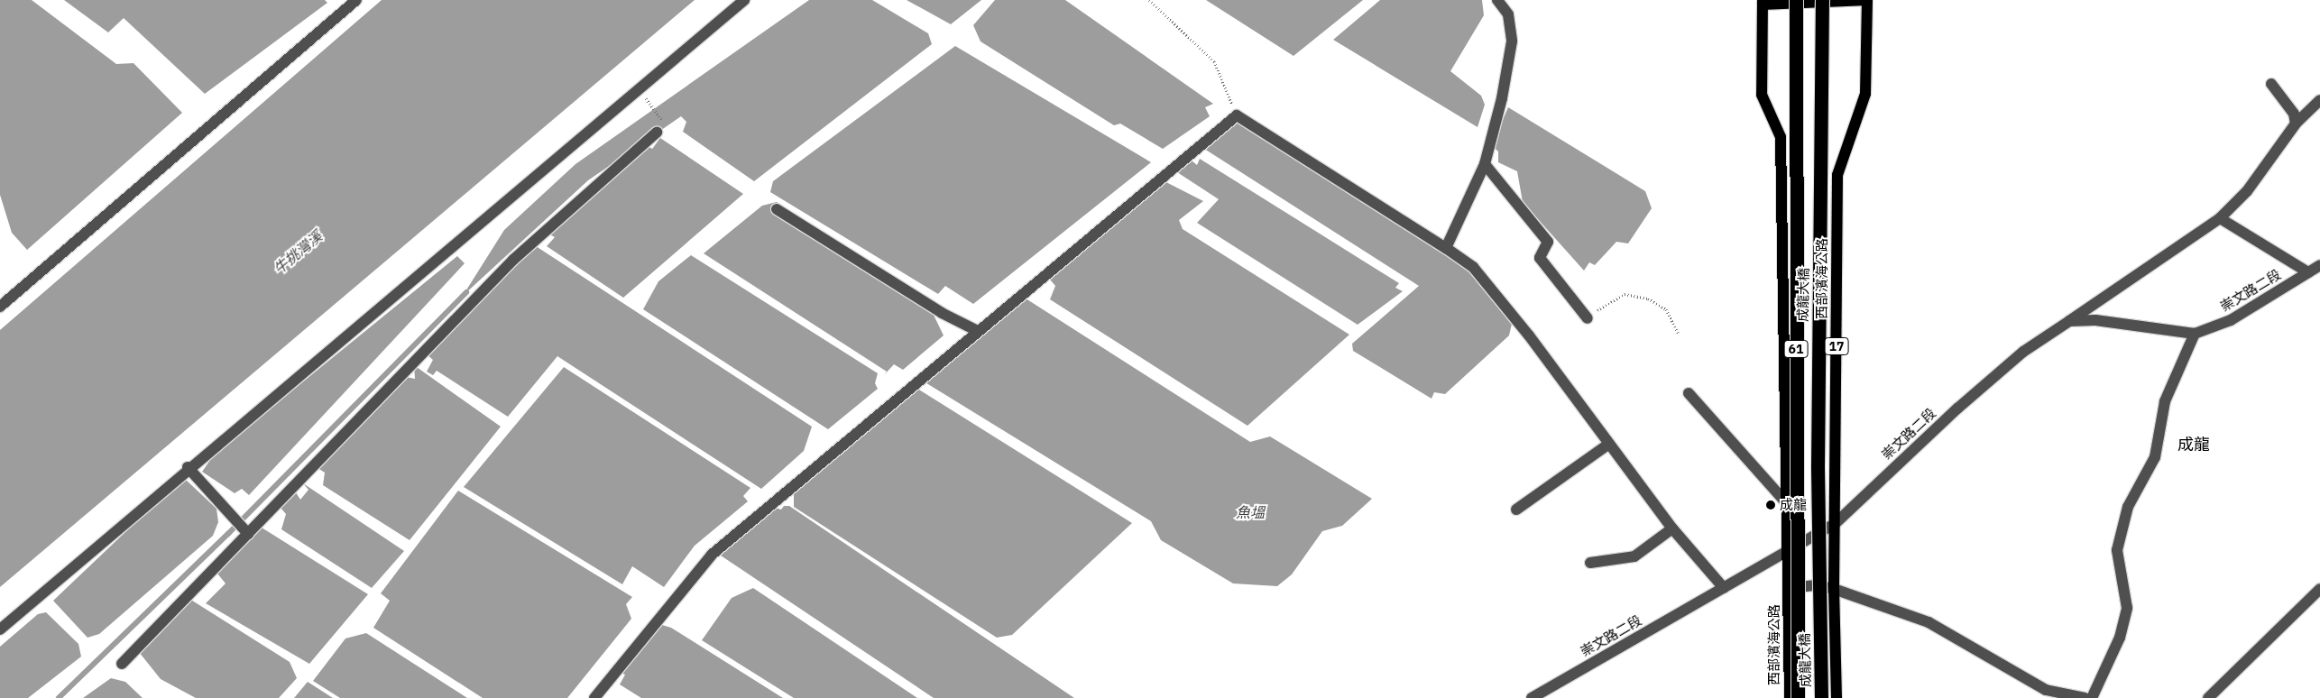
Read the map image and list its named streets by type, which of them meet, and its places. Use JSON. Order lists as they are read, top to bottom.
{
  "streets": {
    "highway": ["成龍大橋", "61"],
    "main road": ["西部濱海公路", "17"],
    "street": ["崇文路二段"]
  },
  "crossings": [
    ["西部濱海公路", "崇文路二段"]
  ],
  "districts": ["成龍"],
  "water": ["牛挑灣溪", "魚塭"],
  "places": ["成龍"]
}
